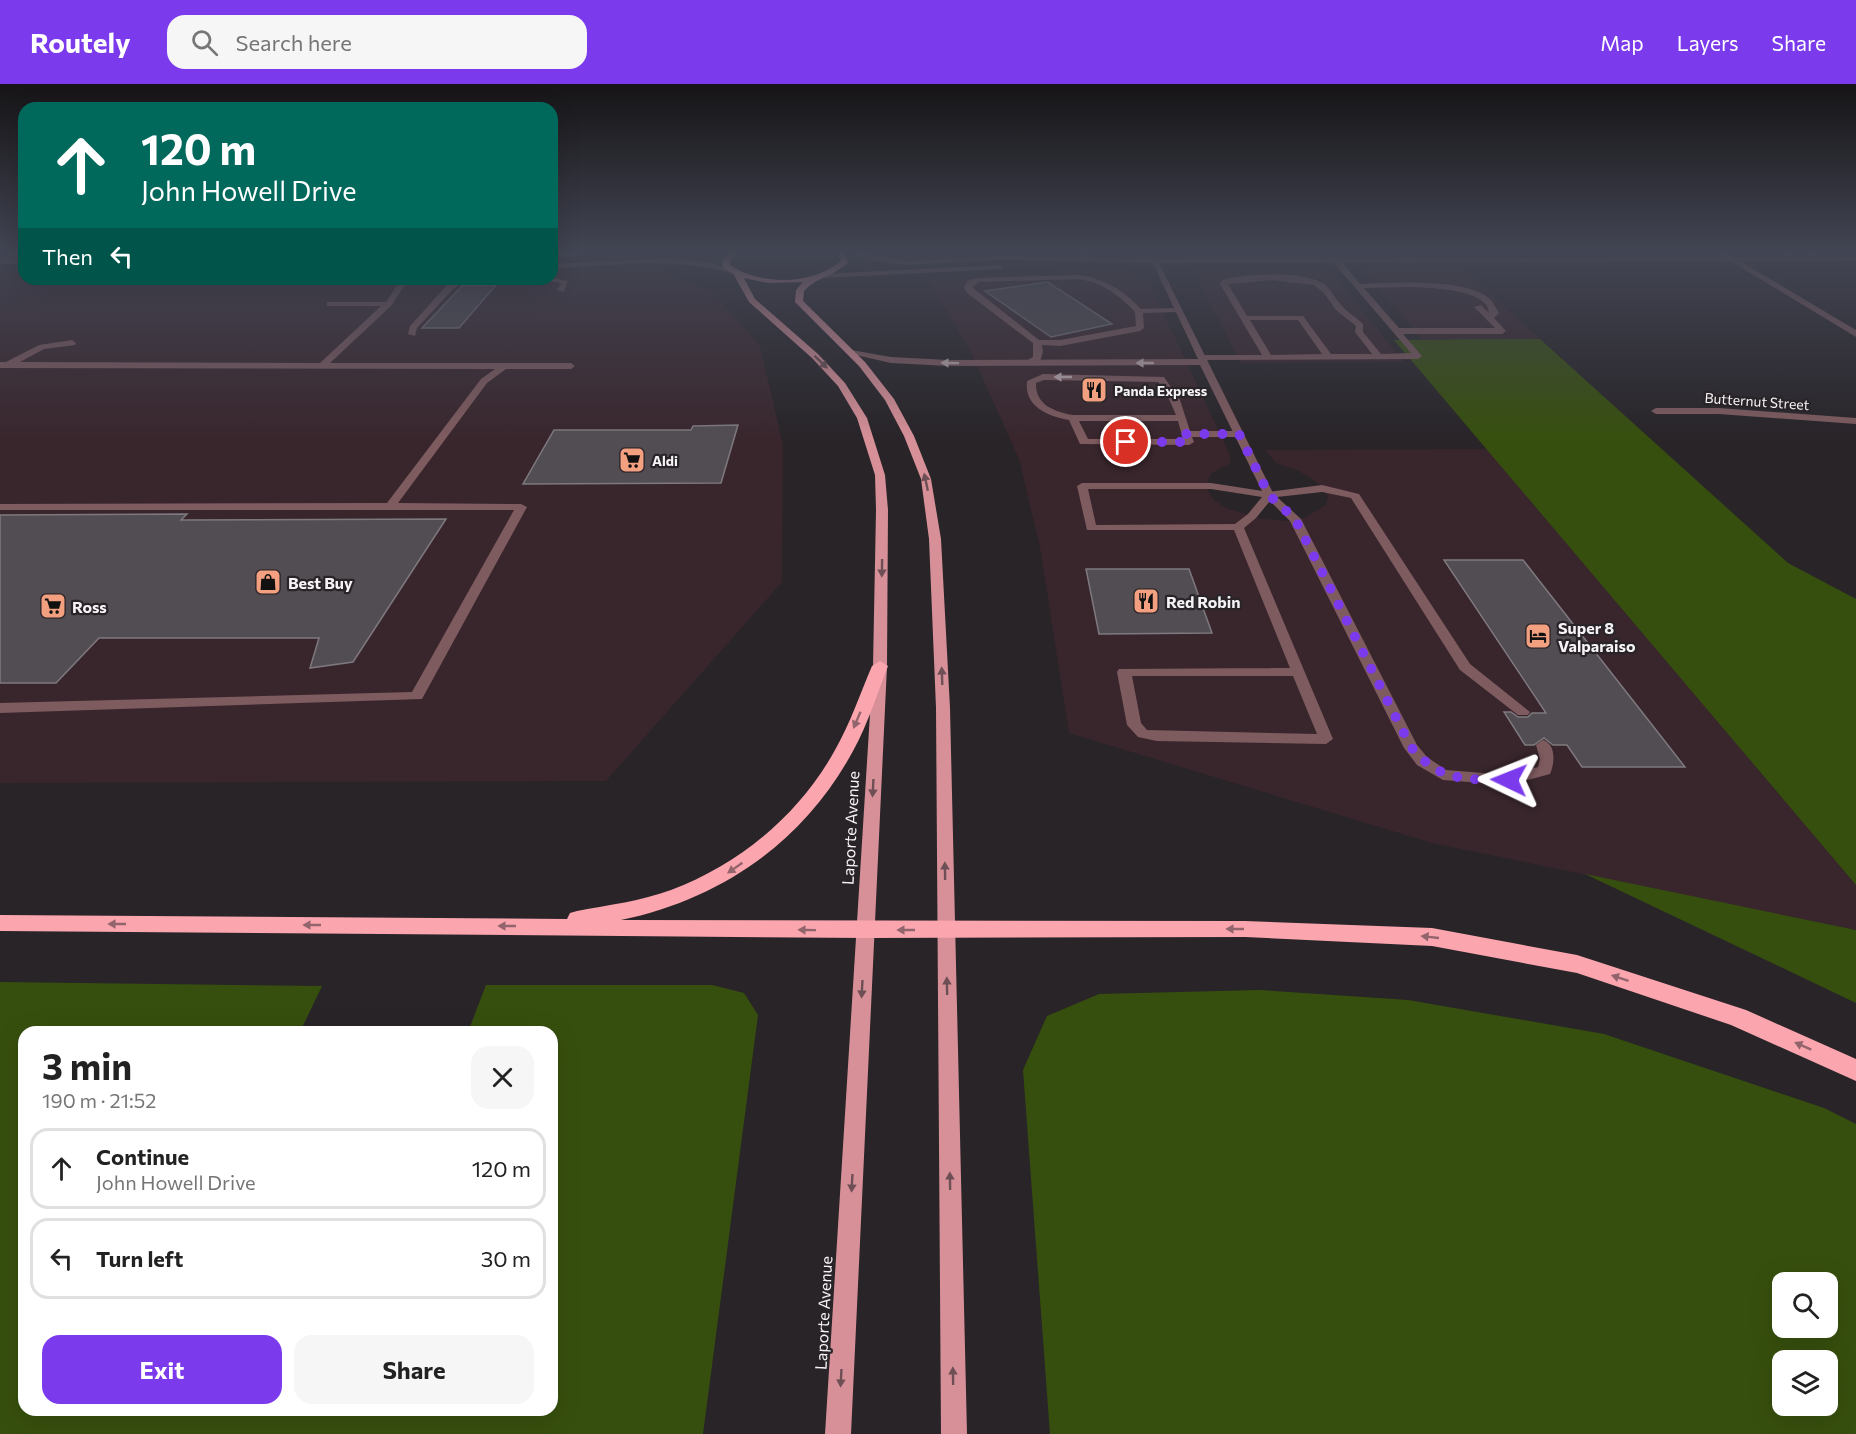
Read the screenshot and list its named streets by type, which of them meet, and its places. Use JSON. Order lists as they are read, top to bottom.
{
  "streets": {
    "main road": ["Laporte Avenue"],
    "street": ["Butternut Street"]
  },
  "places": {
    "restaurant": ["Panda Express", "Red Robin"],
    "supermarket": ["Aldi", "Ross"],
    "shop": ["Best Buy"],
    "hotel": ["Super 8 Valparaiso"]
  },
  "page": {
    "header": "Routely",
    "search": "Search here",
    "nav": ["Map", "Layers", "Share"],
    "turn": ["120 m", "John Howell Drive"],
    "then": "Then",
    "heading": ["3 min", "190 m · 21:52"],
    "list": [
      {
        "name": "Continue",
        "note": "John Howell Drive",
        "value": "120 m"
      },
      {
        "name": "Turn left",
        "value": "30 m"
      }
    ],
    "buttons": ["Exit", "Share"]
  }
}
